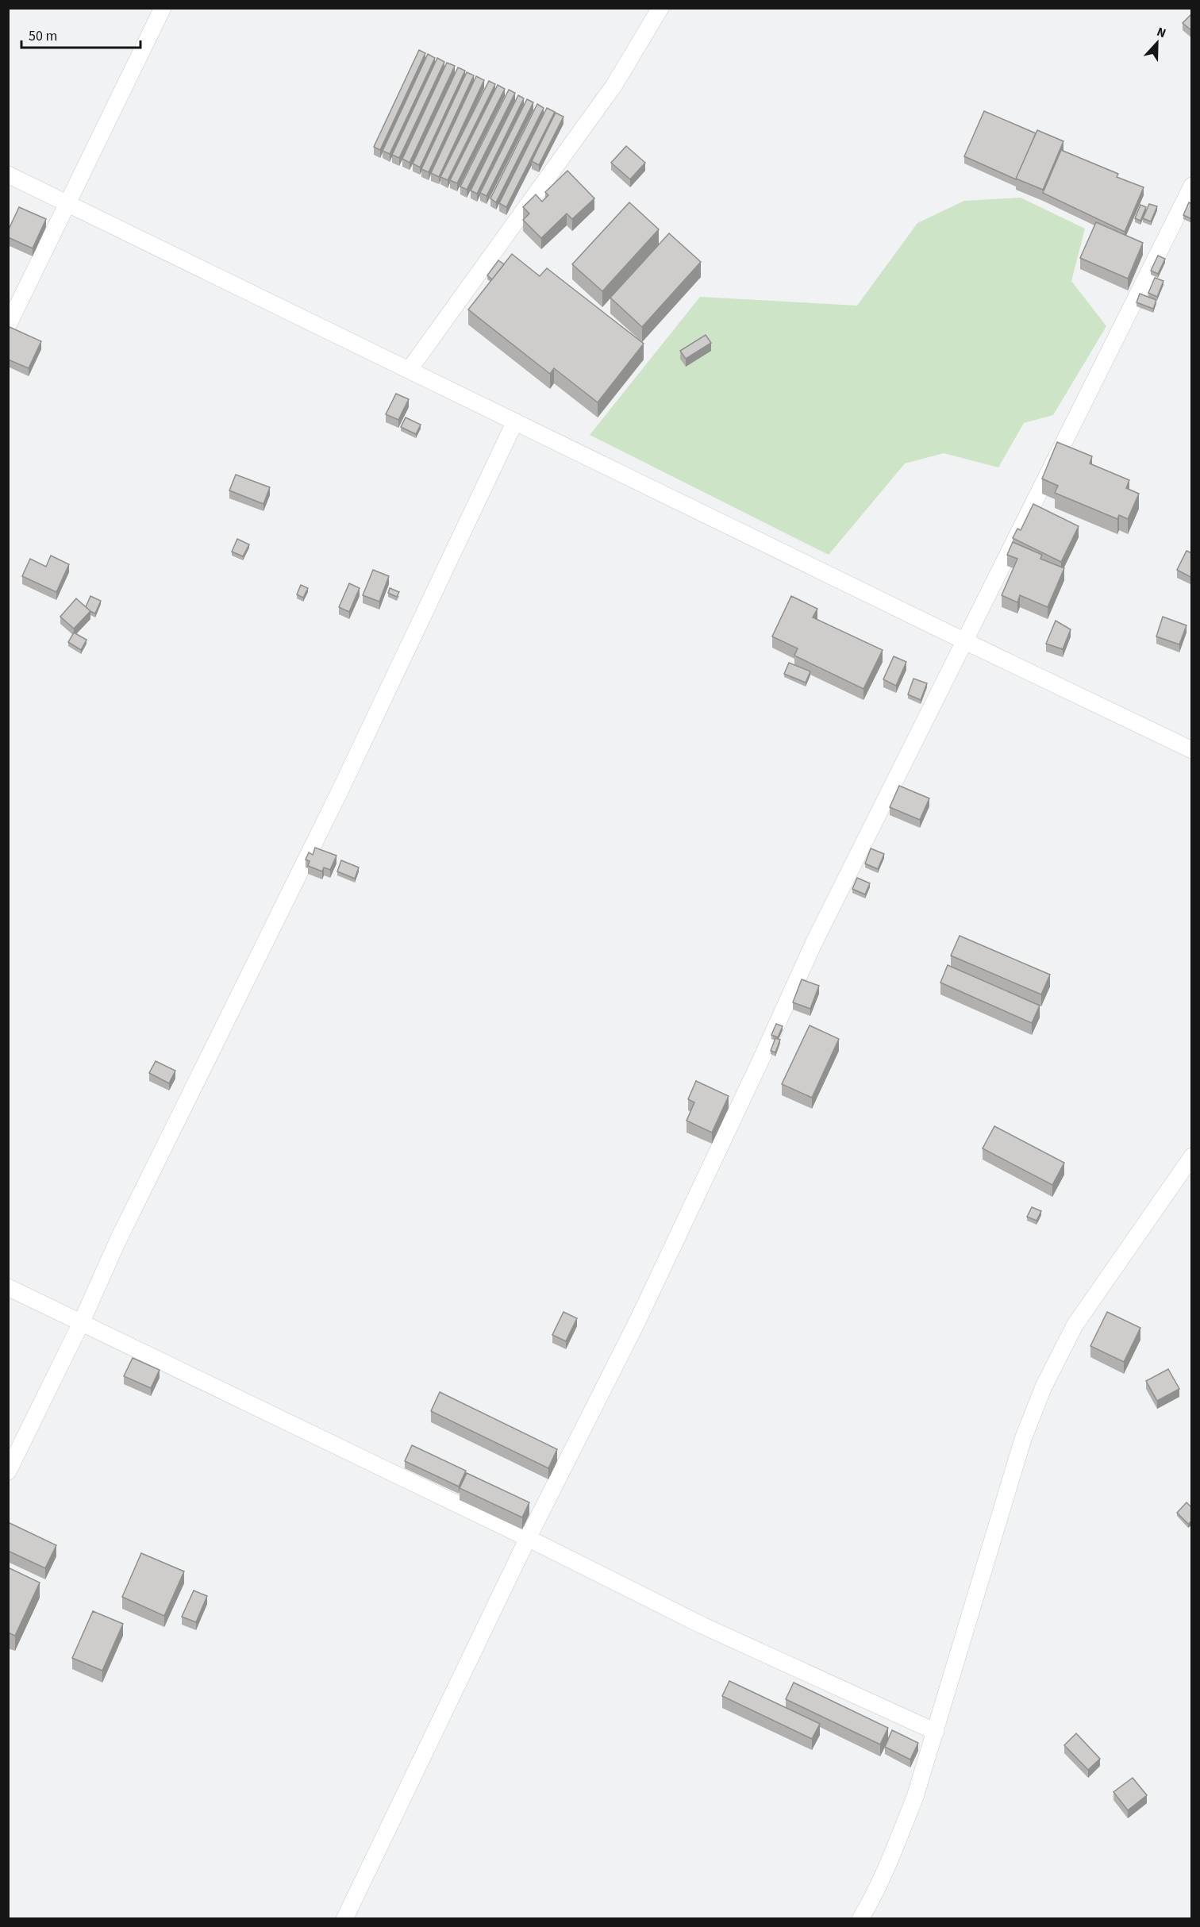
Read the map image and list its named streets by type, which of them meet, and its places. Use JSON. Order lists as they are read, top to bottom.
{
  "scale_bar": "50 m",
  "north": "top"
}
